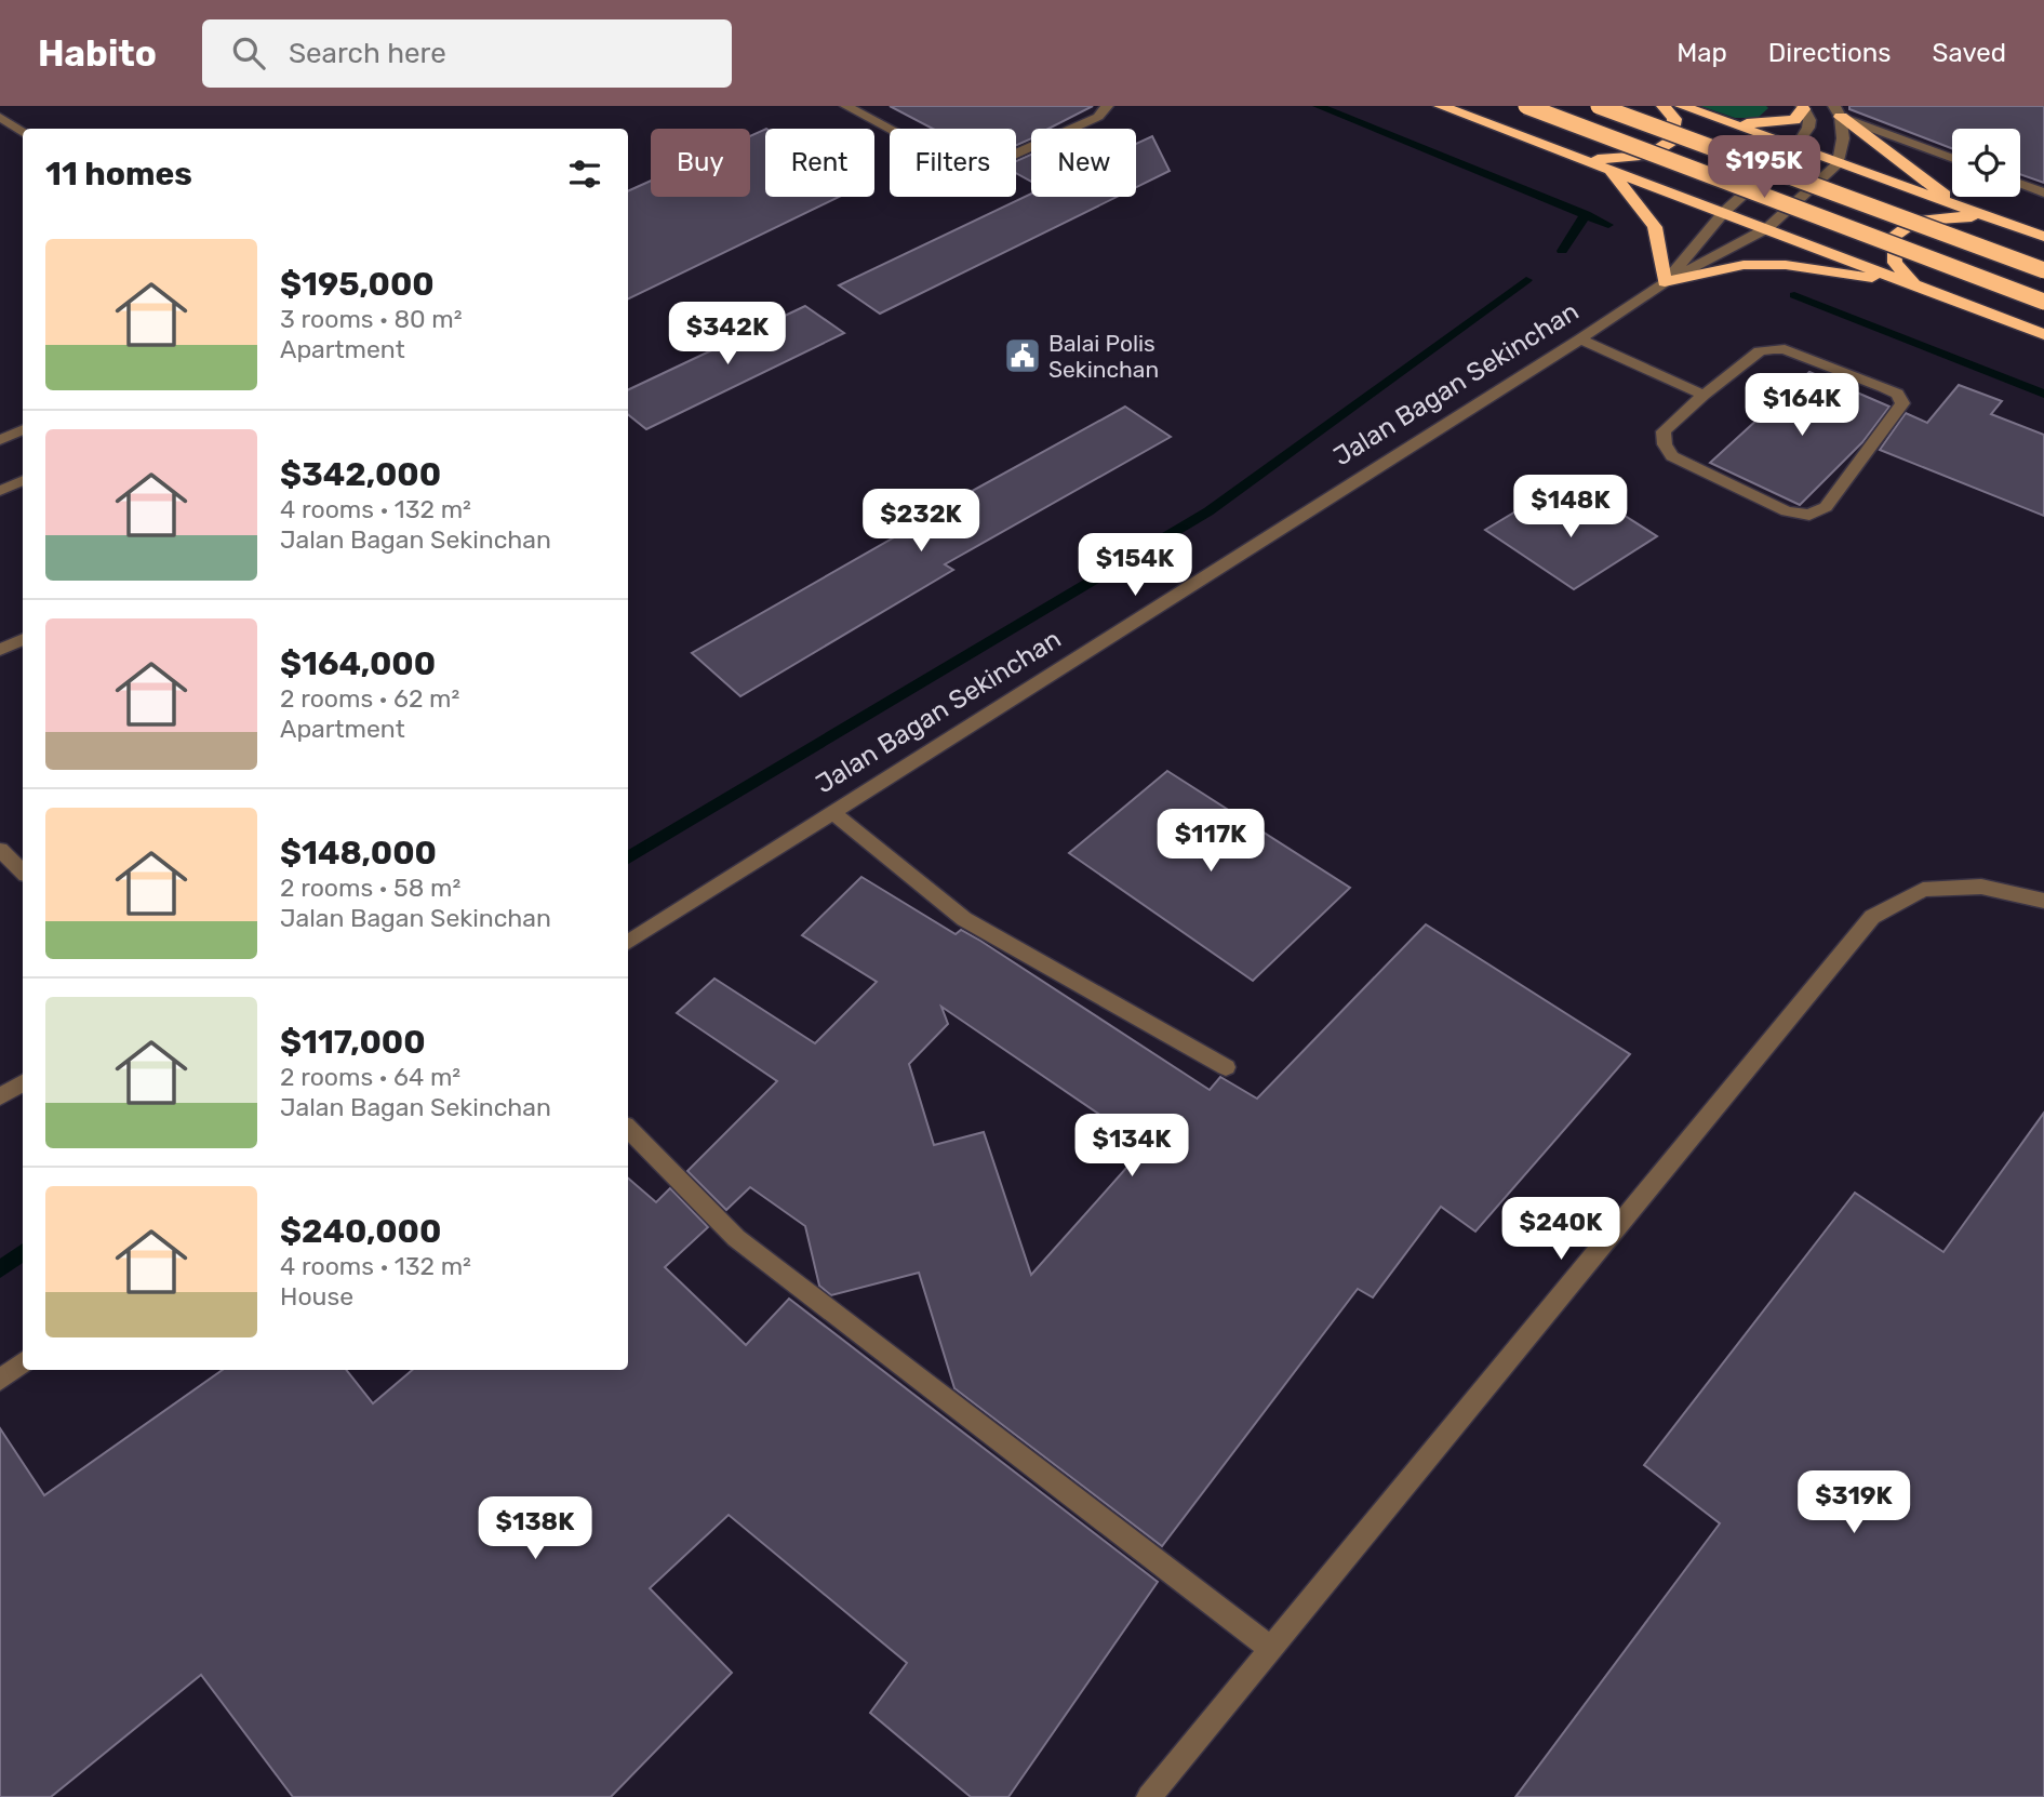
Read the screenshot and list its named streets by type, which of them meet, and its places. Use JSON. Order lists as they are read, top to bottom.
{
  "streets": {
    "street": ["Jalan Bagan Sekinchan"]
  },
  "places": {
    "public building": ["Balai Polis Sekinchan"]
  },
  "page": {
    "header": "Habito",
    "search": "Search here",
    "nav": ["Map", "Directions", "Saved"],
    "chip": [
      "Buy",
      "Rent",
      "Filters",
      "New"
    ],
    "heading": "11 homes",
    "price": [
      "$195K",
      "$342K",
      "$164K",
      "$148K",
      "$232K",
      "$154K",
      "$117K",
      "$134K",
      "$240K",
      "$319K",
      "$138K"
    ],
    "list": [
      {
        "name": "$195,000",
        "note": "3 rooms · 80 m² · Apartment"
      },
      {
        "name": "$342,000",
        "note": "4 rooms · 132 m² · Jalan Bagan Sekinchan"
      },
      {
        "name": "$164,000",
        "note": "2 rooms · 62 m² · Apartment"
      },
      {
        "name": "$148,000",
        "note": "2 rooms · 58 m² · Jalan Bagan Sekinchan"
      },
      {
        "name": "$117,000",
        "note": "2 rooms · 64 m² · Jalan Bagan Sekinchan"
      },
      {
        "name": "$240,000",
        "note": "4 rooms · 132 m² · House"
      }
    ]
  }
}
